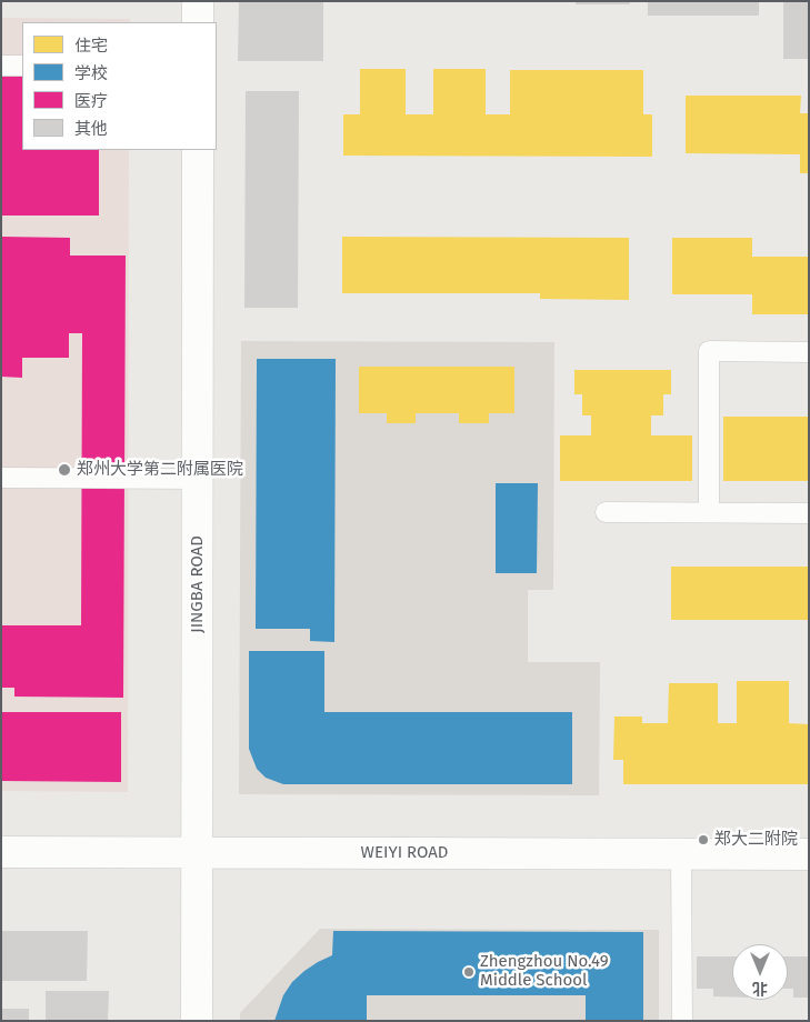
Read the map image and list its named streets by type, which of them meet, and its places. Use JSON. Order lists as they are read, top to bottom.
{
  "streets": {
    "street": ["JINGBA ROAD", "WEIYI ROAD"]
  },
  "crossings": [
    ["JINGBA ROAD", "WEIYI ROAD"]
  ],
  "places": ["郑州大学第二附属医院", "郑大二附院", "Zhengzhou No.49 Middle School"],
  "legend": [
    "住宅",
    "学校",
    "医疗",
    "其他"
  ],
  "north": "bottom"
}
